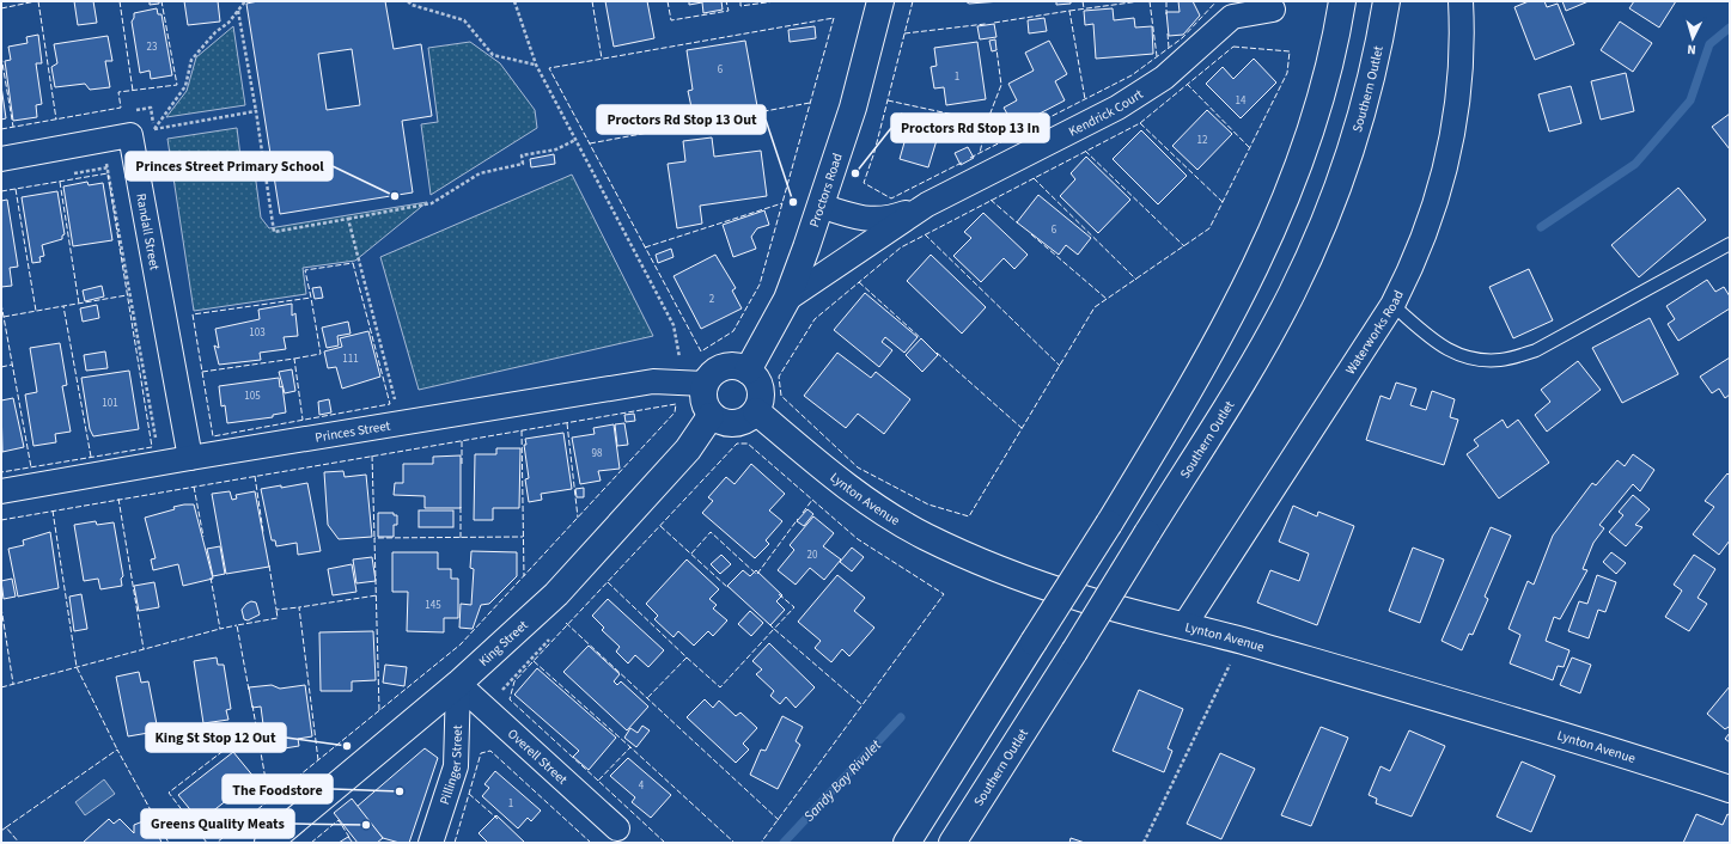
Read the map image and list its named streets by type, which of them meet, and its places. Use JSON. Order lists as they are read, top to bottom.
{
  "streets": {
    "main road": [
      "Southern Outlet",
      "Proctors Road",
      "Lynton Avenue",
      "King Street"
    ],
    "street": [
      "Kendrick Court",
      "Randall Street",
      "Waterworks Road",
      "Princes Street",
      "Overell Street",
      "Pillinger Street"
    ]
  },
  "crossings": [
    ["Kendrick Court", "Proctors Road"],
    ["Proctors Road", "Princes Street"],
    ["Proctors Road", "Lynton Avenue"],
    ["Proctors Road", "King Street"],
    ["Randall Street", "Princes Street"],
    ["Waterworks Road", "Lynton Avenue"],
    ["Princes Street", "Lynton Avenue"],
    ["Princes Street", "King Street"],
    ["Lynton Avenue", "King Street"],
    ["King Street", "Overell Street"],
    ["King Street", "Pillinger Street"],
    ["Overell Street", "Pillinger Street"]
  ],
  "water": ["Sandy Bay Rivulet"],
  "places": [
    "Proctors Rd Stop 13 In",
    "Princes Street Primary School",
    "Proctors Rd Stop 13 Out",
    "King St Stop 12 Out",
    "The Foodstore",
    "Greens Quality Meats"
  ],
  "house_numbers": [
    "23",
    "6",
    "1",
    "14",
    "12",
    "6",
    "2",
    "103",
    "111",
    "105",
    "101",
    "98",
    "20",
    "145",
    "4",
    "1"
  ],
  "north": "bottom"
}
